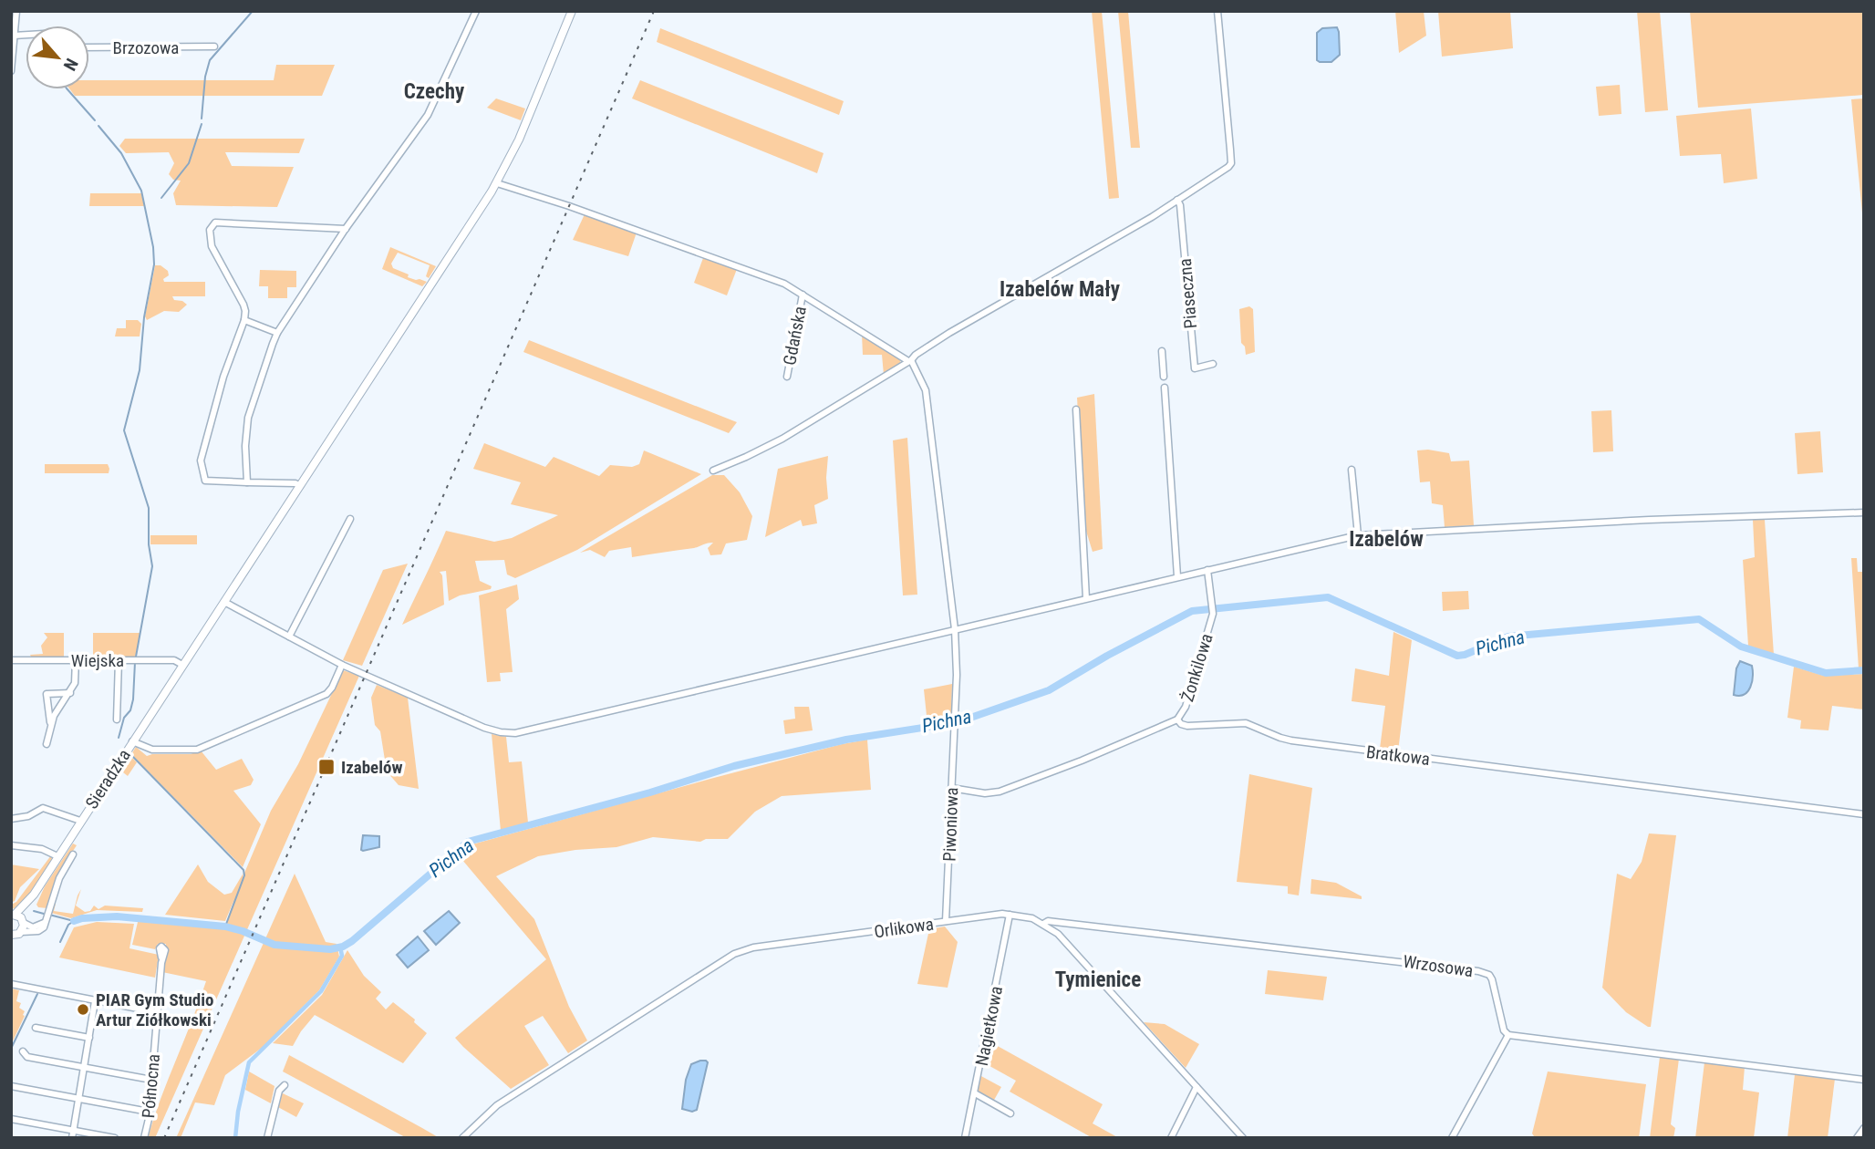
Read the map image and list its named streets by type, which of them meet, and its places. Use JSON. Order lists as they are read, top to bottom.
{
  "streets": {
    "main road": ["Sieradzka"],
    "street": [
      "Brzozowa",
      "Piaseczna",
      "Gdańska",
      "Wiejska",
      "Żonkilowa",
      "Bratkowa",
      "Piwoniowa",
      "Orlikowa",
      "Wrzosowa",
      "Nagietkowa",
      "Północna"
    ]
  },
  "crossings": [
    ["Wiejska", "Sieradzka"],
    ["Żonkilowa", "Bratkowa"],
    ["Piwoniowa", "Orlikowa"],
    ["Orlikowa", "Wrzosowa"],
    ["Orlikowa", "Nagietkowa"]
  ],
  "districts": [
    "Czechy",
    "Izabelów Mały",
    "Izabelów",
    "Tymienice"
  ],
  "water": ["Pichna"],
  "places": {
    "transit": ["Izabelów"],
    "other": ["PIAR Gym Studio Artur Ziółkowski"]
  },
  "north": "bottom right"
}
